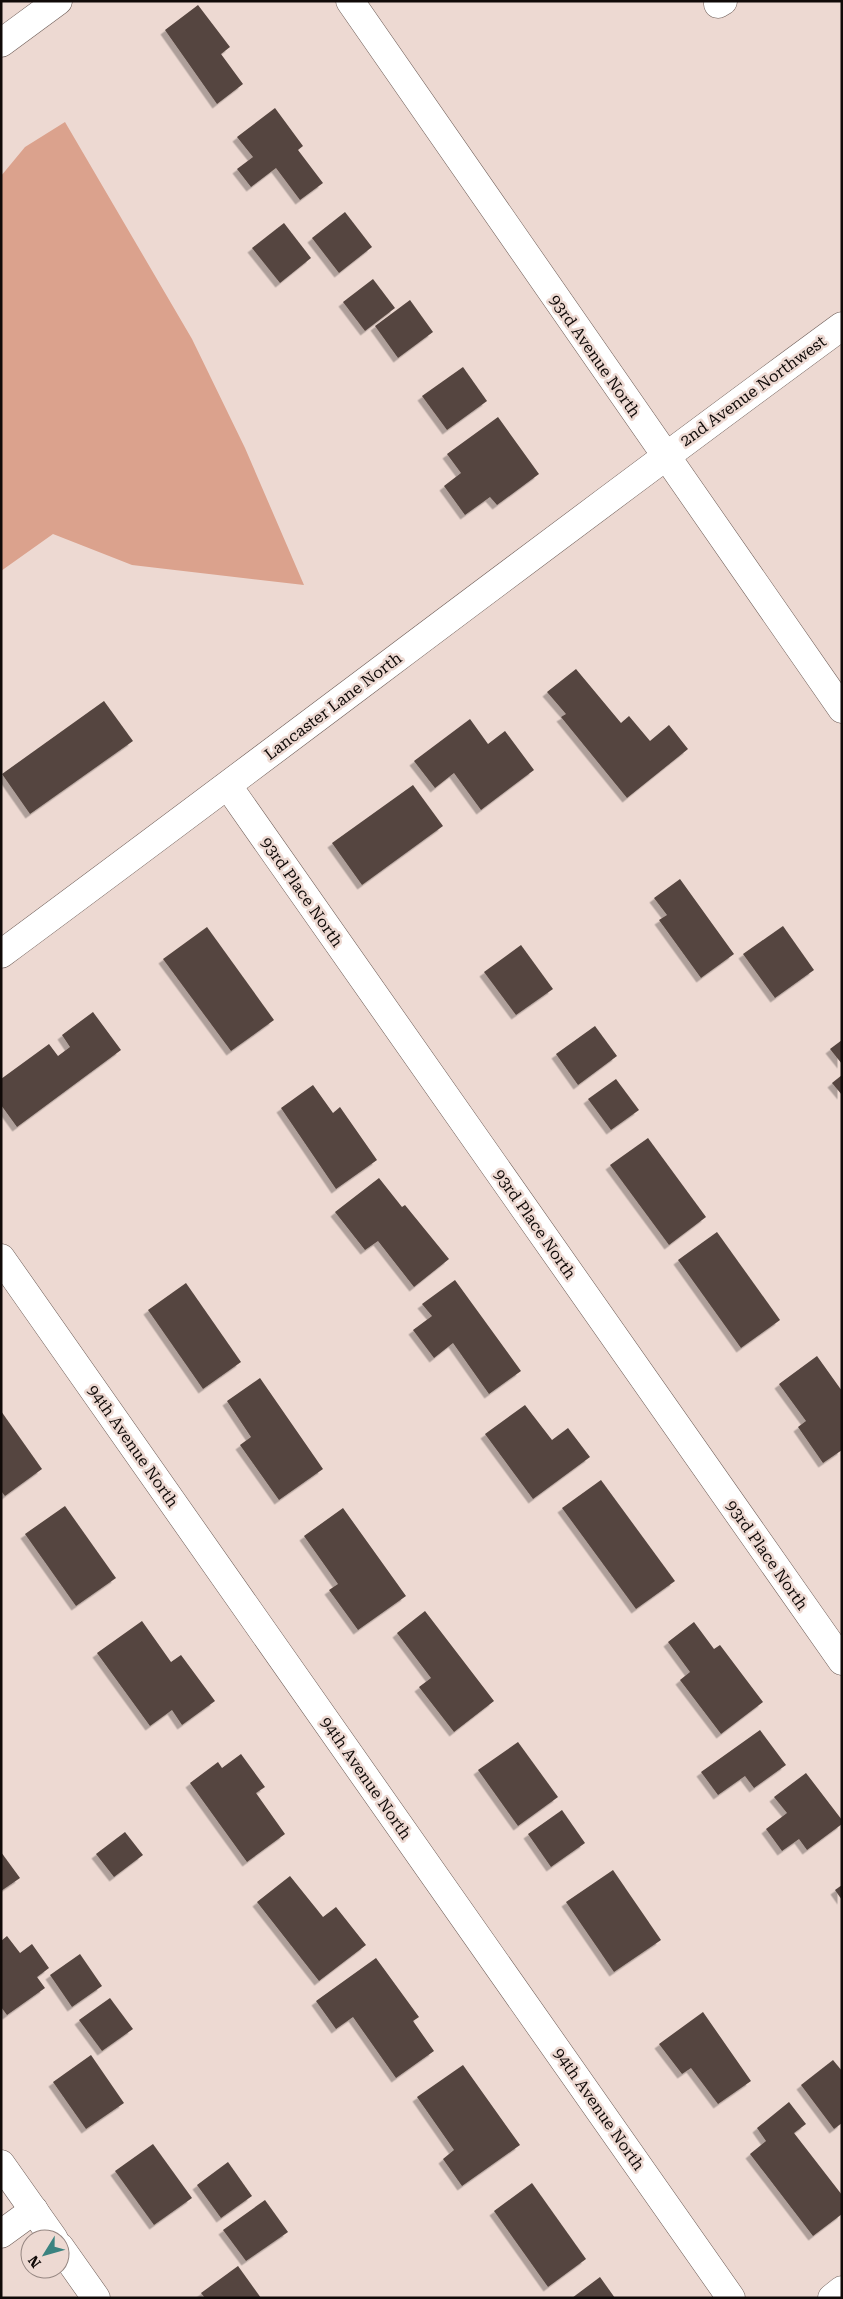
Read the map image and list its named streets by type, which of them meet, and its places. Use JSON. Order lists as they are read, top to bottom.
{
  "streets": {
    "street": [
      "93rd Avenue North",
      "2nd Avenue Northwest",
      "Lancaster Lane North",
      "93rd Place North",
      "94th Avenue North"
    ]
  },
  "crossings": [
    ["93rd Avenue North", "2nd Avenue Northwest"],
    ["93rd Avenue North", "Lancaster Lane North"],
    ["2nd Avenue Northwest", "Lancaster Lane North"],
    ["Lancaster Lane North", "93rd Place North"]
  ],
  "north": "bottom left"
}
